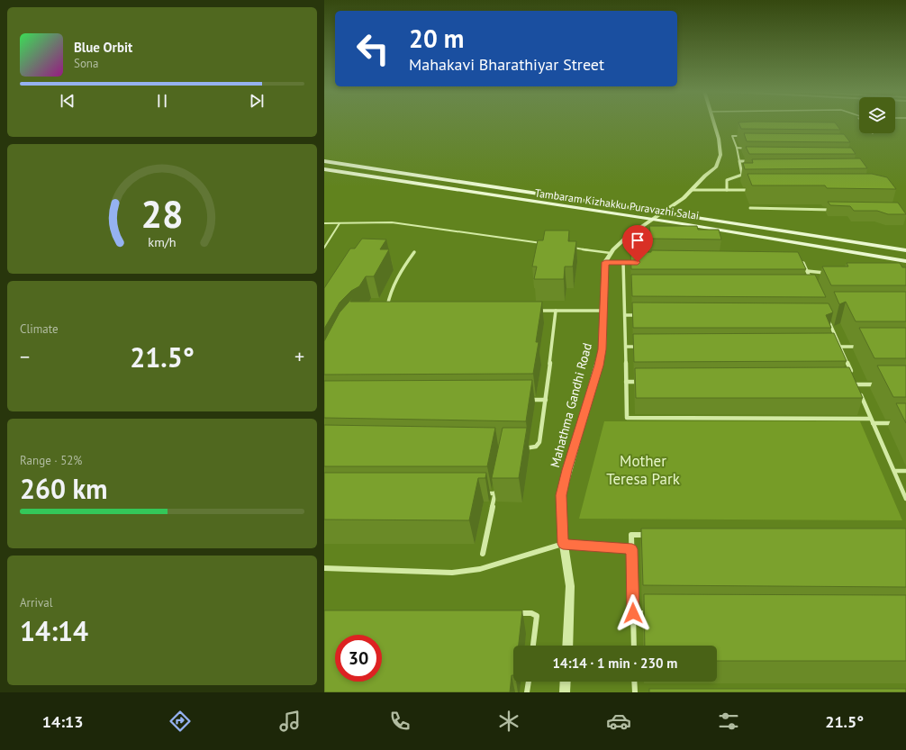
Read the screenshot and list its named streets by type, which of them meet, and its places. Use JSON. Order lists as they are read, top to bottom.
{
  "streets": {
    "main road": ["Tambaram Kizhakku Puravazhi Salai"],
    "street": ["Mahathma Gandhi Road"]
  },
  "crossings": [
    ["Tambaram Kizhakku Puravazhi Salai", "Mahathma Gandhi Road"]
  ],
  "parks": ["Mother Teresa Park"],
  "page": {
    "turn": ["20 m", "Mahakavi Bharathiyar Street"],
    "song": ["Blue Orbit", "Sona"],
    "tile": [
      "Climate",
      ["Range · 52%", "260 km"],
      ["Arrival", "14:14"]
    ],
    "heat": ["−", "21.5°", "+"],
    "limit": "30",
    "trip": "14:14 · 1 min · 230 m",
    "tabs": ["14:13", "21.5°"],
    "gauge": ["28", "km/h"]
  }
}
